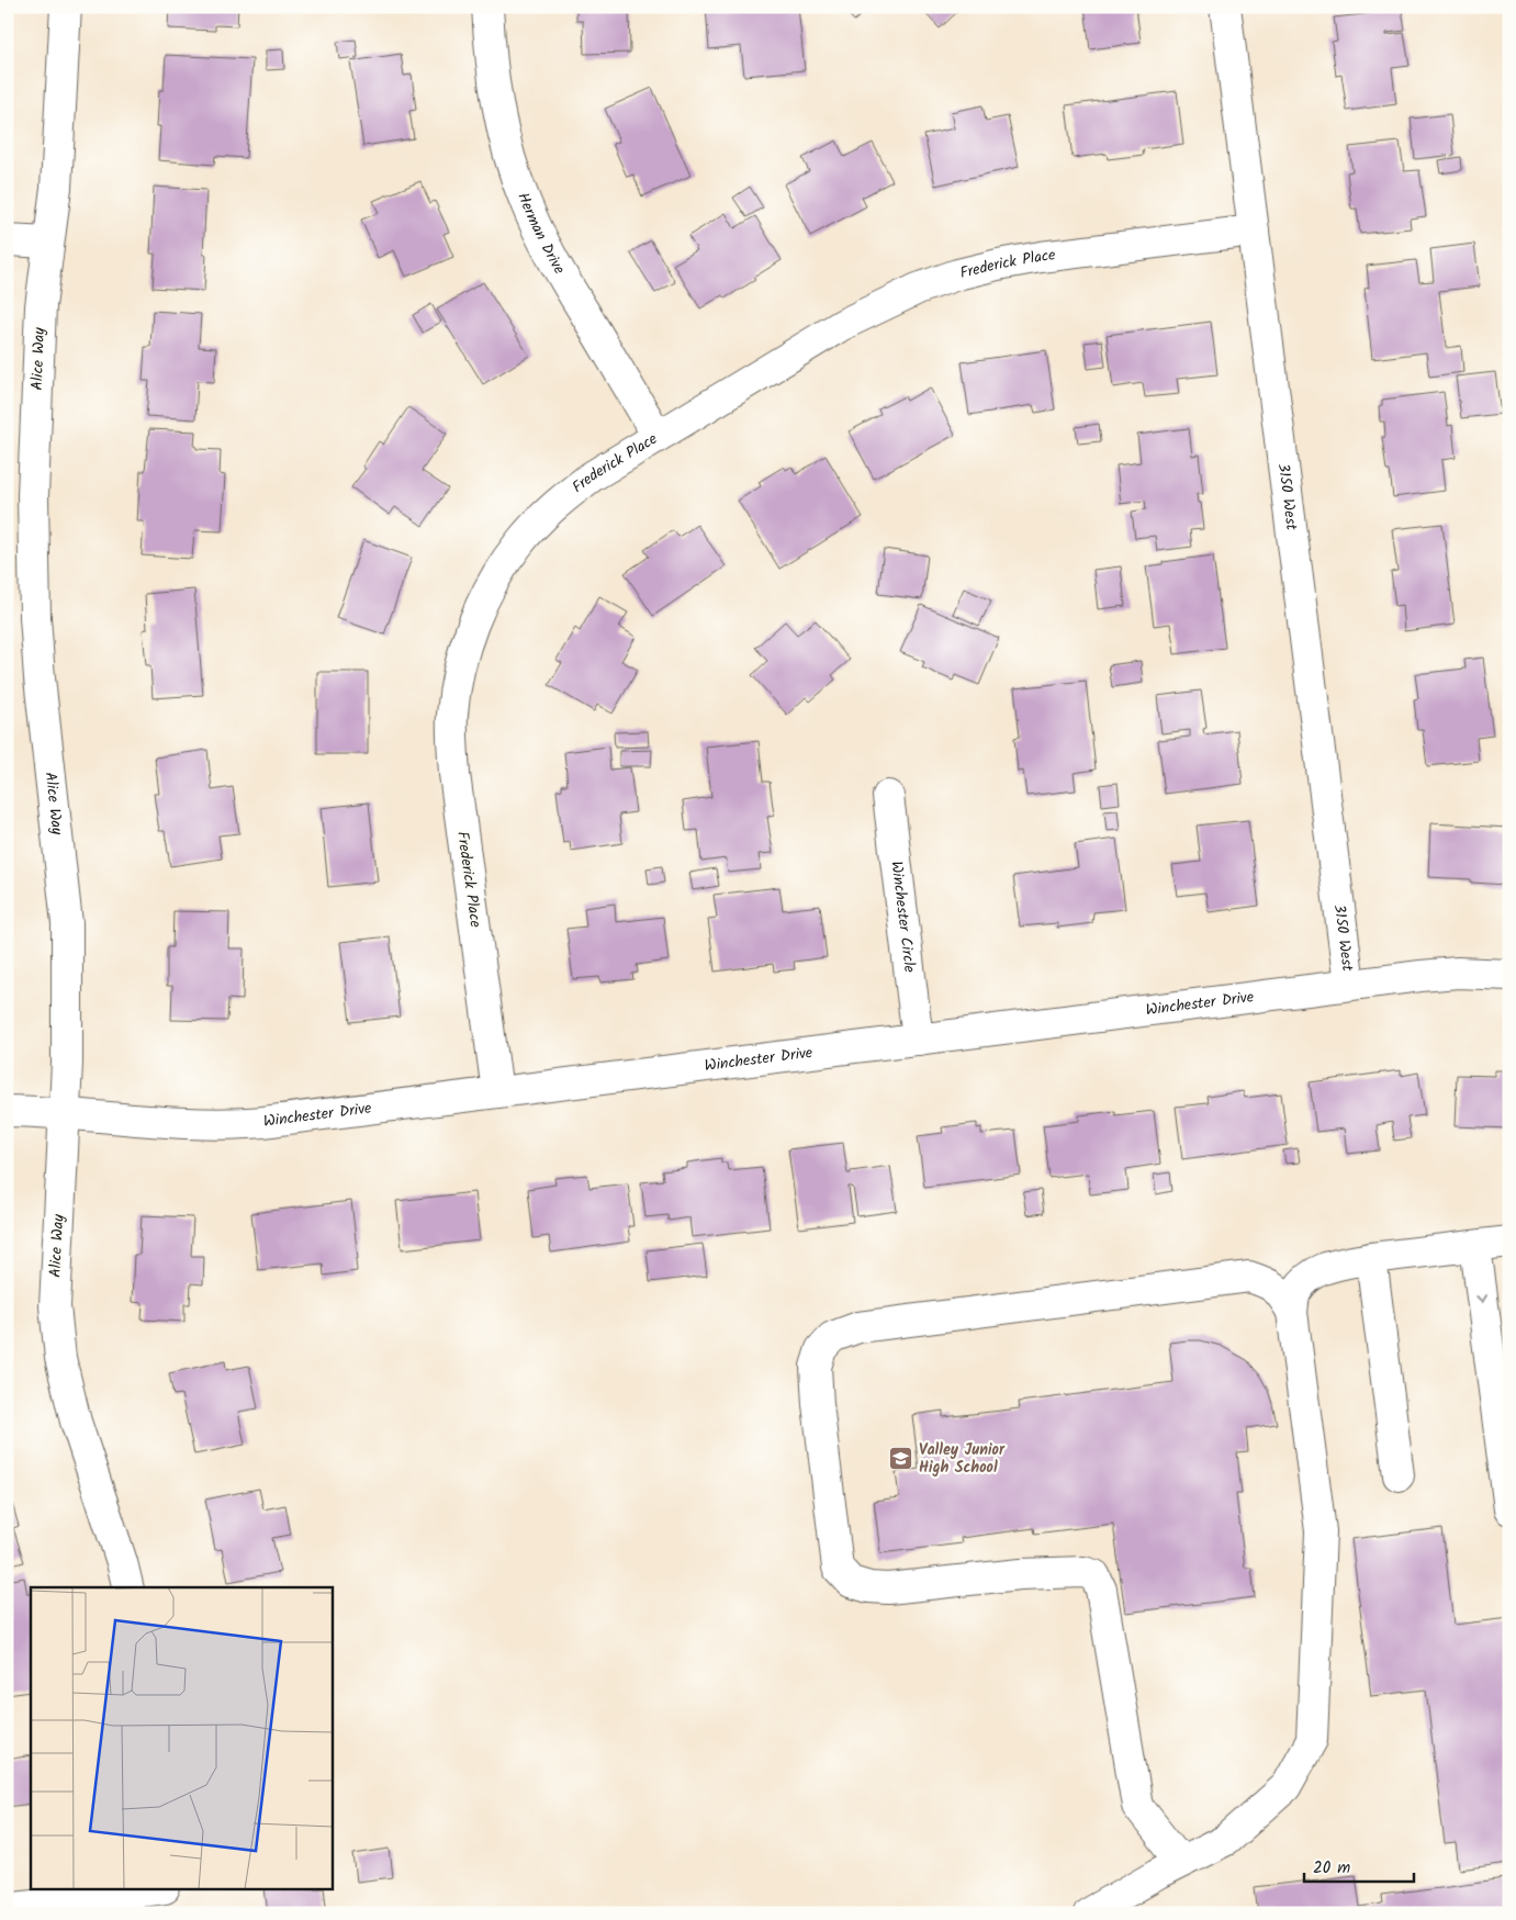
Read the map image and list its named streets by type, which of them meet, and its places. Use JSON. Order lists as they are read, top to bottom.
{
  "streets": {
    "street": [
      "Herman Drive",
      "Frederick Place",
      "Alice Way",
      "3150 West",
      "Winchester Circle",
      "Winchester Drive"
    ]
  },
  "crossings": [
    ["Herman Drive", "Frederick Place"],
    ["Frederick Place", "3150 West"],
    ["Frederick Place", "Winchester Drive"],
    ["Alice Way", "Winchester Drive"],
    ["3150 West", "Winchester Drive"],
    ["Winchester Circle", "Winchester Drive"]
  ],
  "places": {
    "school or university": ["Valley Junior High School"]
  },
  "scale_bar": "20 m"
}
